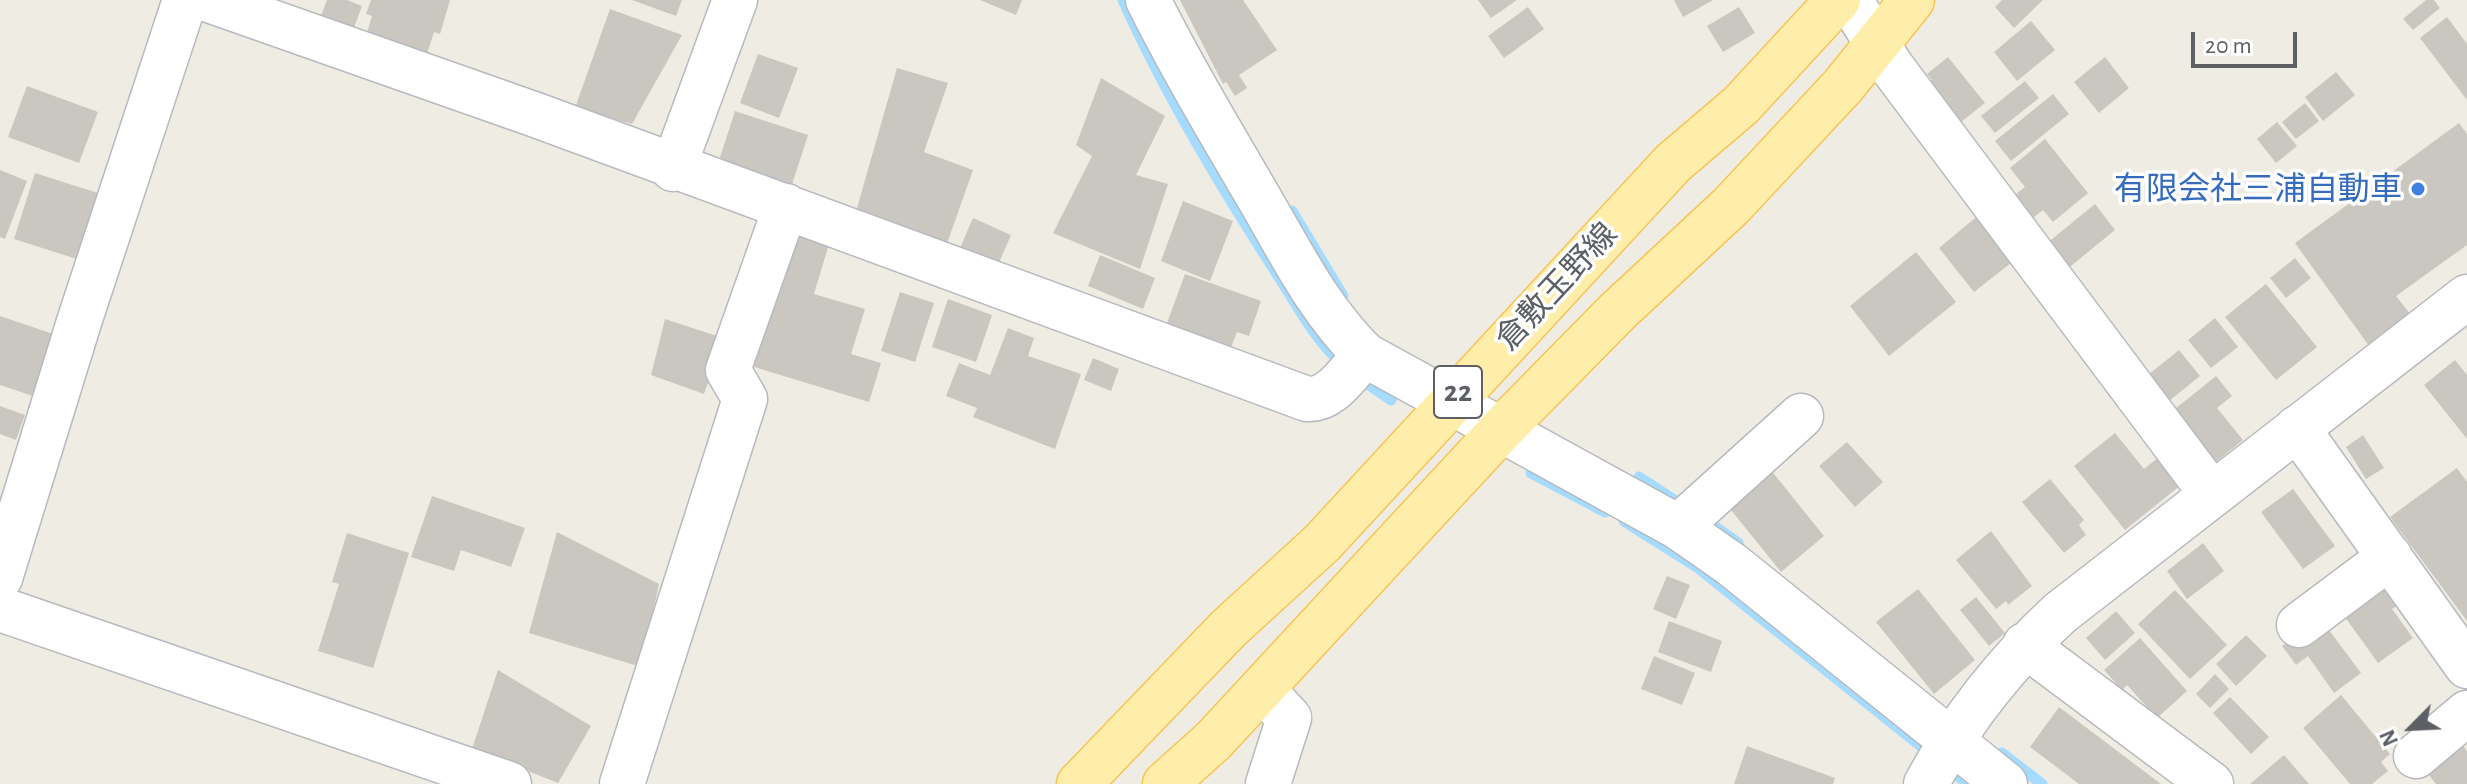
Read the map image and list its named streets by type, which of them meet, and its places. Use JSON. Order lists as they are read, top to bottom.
{
  "streets": {
    "main road": ["倉敷玉野線", "22"]
  },
  "places": ["有限会社三浦自動車"],
  "scale_bar": "20 m",
  "north": "bottom left"
}
